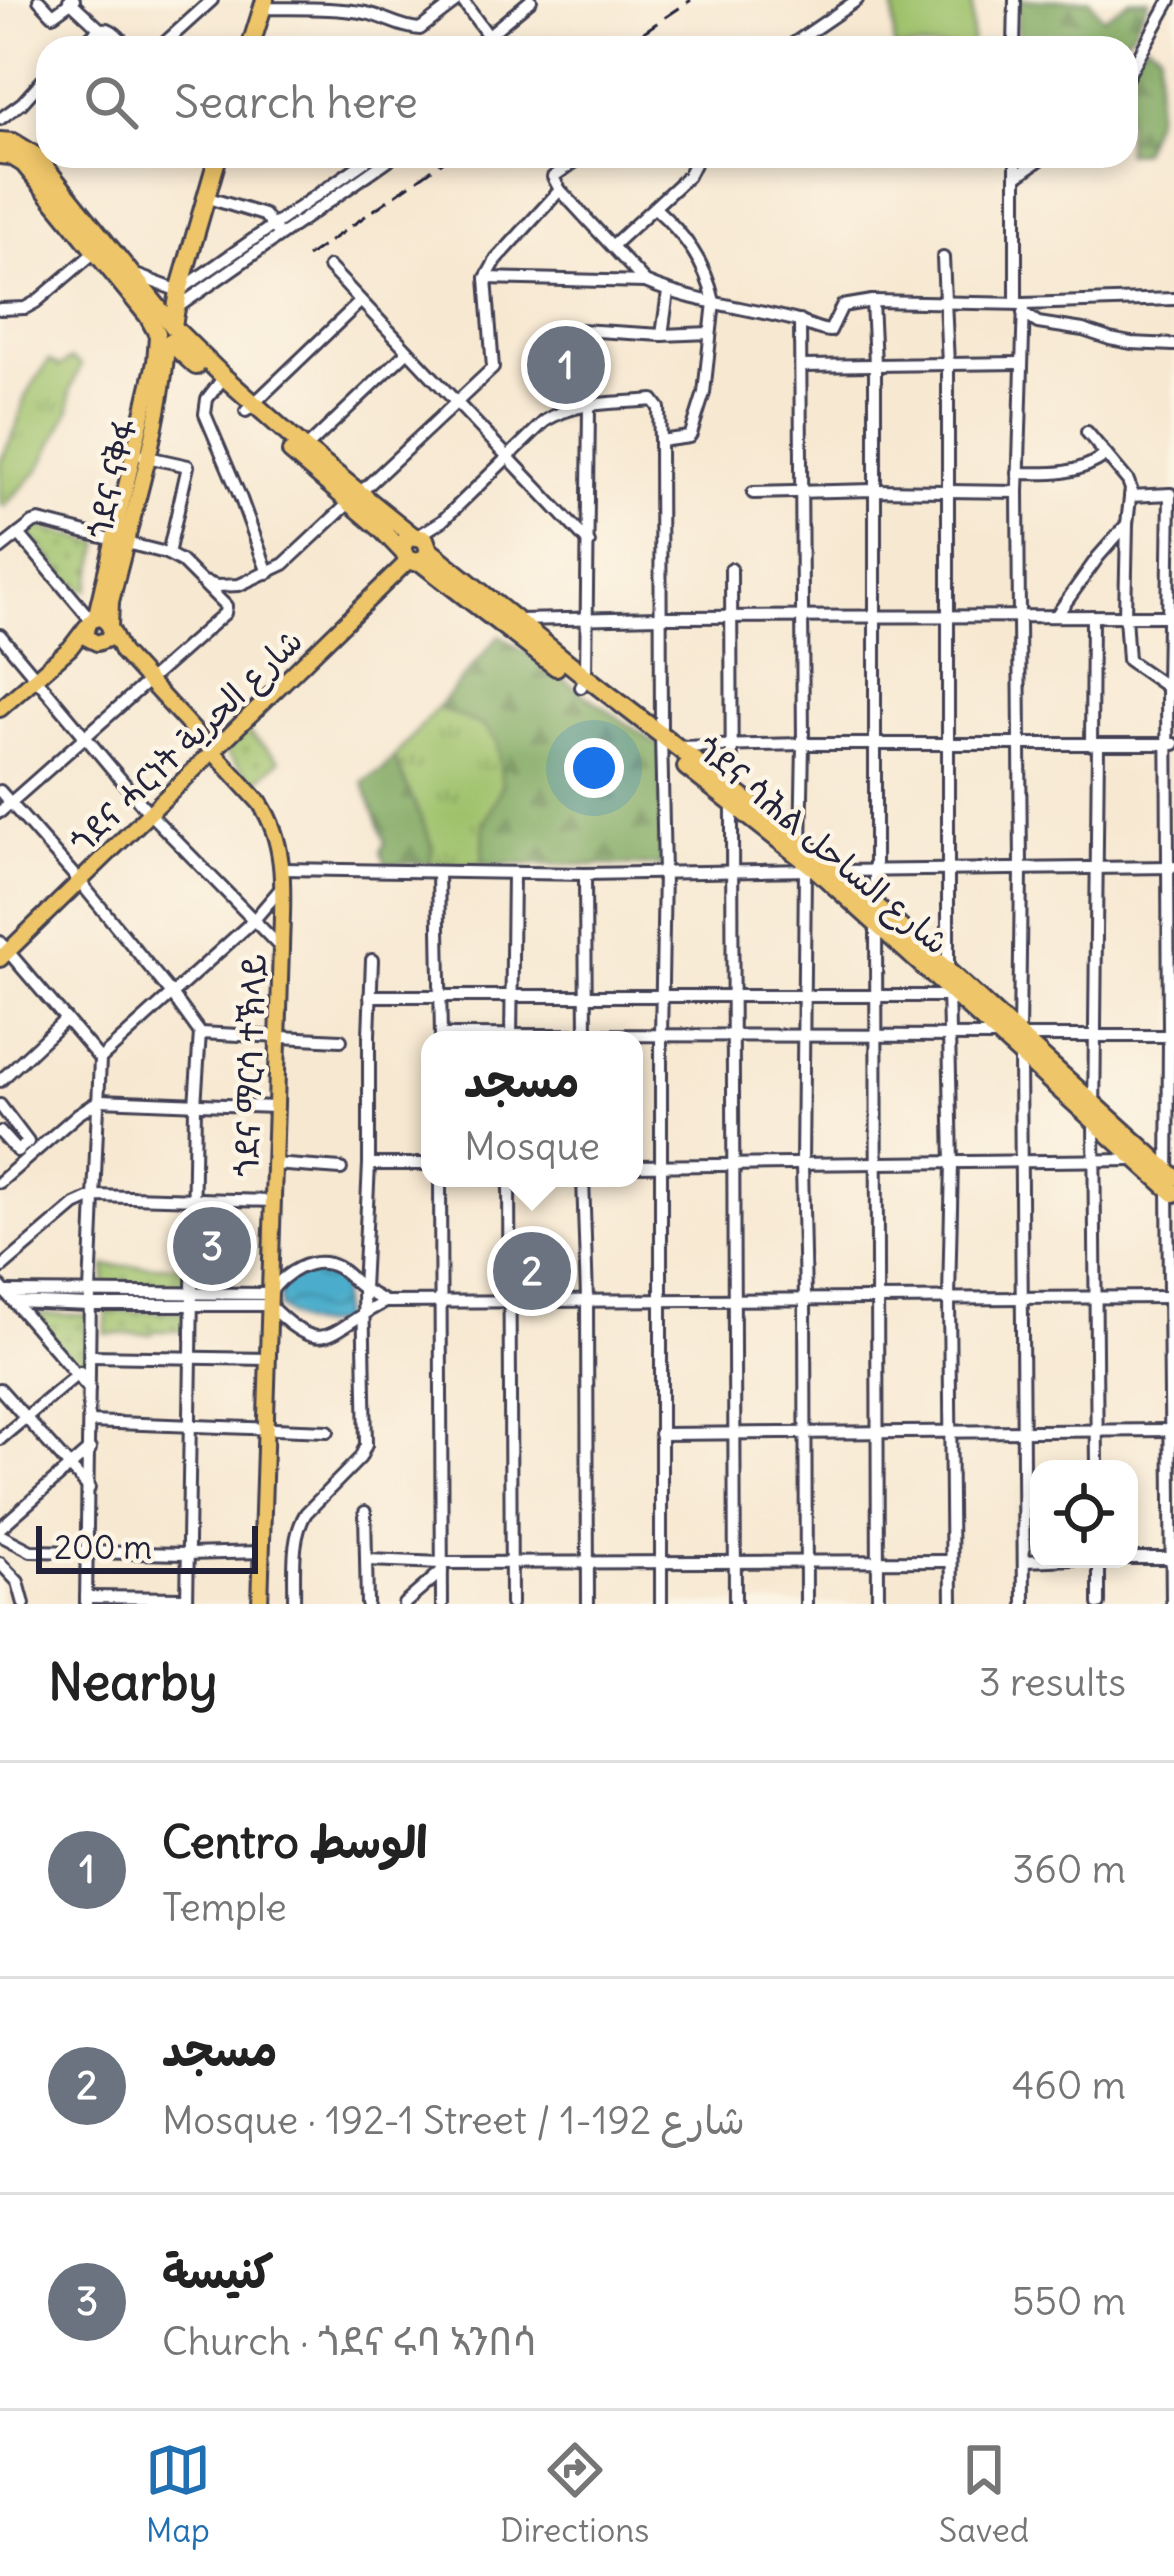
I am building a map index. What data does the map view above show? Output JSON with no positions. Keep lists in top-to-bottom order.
{
  "streets": {
    "highway": ["ጎደና ሳሕል شارع الساحل"],
    "main road": ["ጎደና ናቅፋ", "ጎደና ሓርነት شارع الحرية", "ጎደና ማርሳ ተኽላይ"]
  },
  "crossings": [
    ["ጎደና ሓርነት شارع الحرية", "ጎደና ሳሕል شارع الساحل"]
  ],
  "scale_bar": "200 m",
  "page": {
    "search": "Search here",
    "pins": ["1", "3", "2"],
    "popup": ["مسجد", "Mosque"],
    "scale": "200 m",
    "heading": ["Nearby", "3 results"],
    "list": [
      {
        "mark": "1",
        "name": "Centro الوسط",
        "note": "Temple",
        "value": "360 m"
      },
      {
        "mark": "2",
        "name": "مسجد",
        "note": "Mosque · 192-1 Street / شارع 192-1",
        "value": "460 m"
      },
      {
        "mark": "3",
        "name": "كنيسة",
        "note": "Church · ጎደና ሩባ ኣንበሳ",
        "value": "550 m"
      }
    ],
    "nav": ["Map", "Directions", "Saved"]
  }
}
